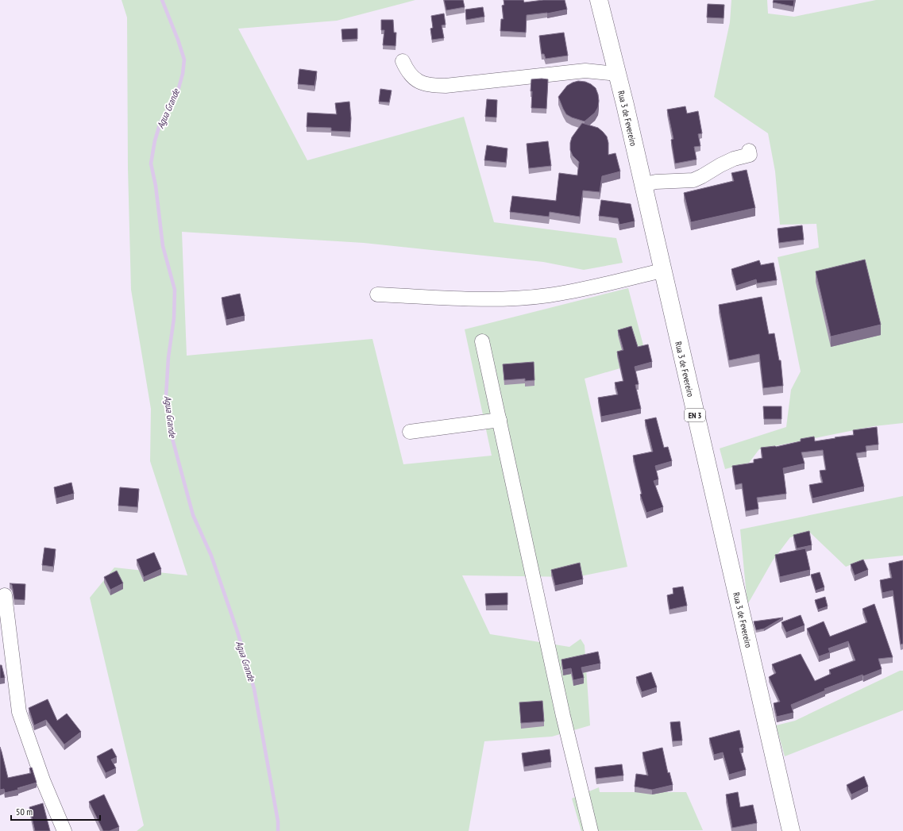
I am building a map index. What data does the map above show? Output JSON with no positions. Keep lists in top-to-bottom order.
{
  "streets": {
    "main road": ["Rua 3 de Fevereiro", "EN 3"]
  },
  "water": ["Agua Grande"],
  "scale_bar": "50 m"
}
